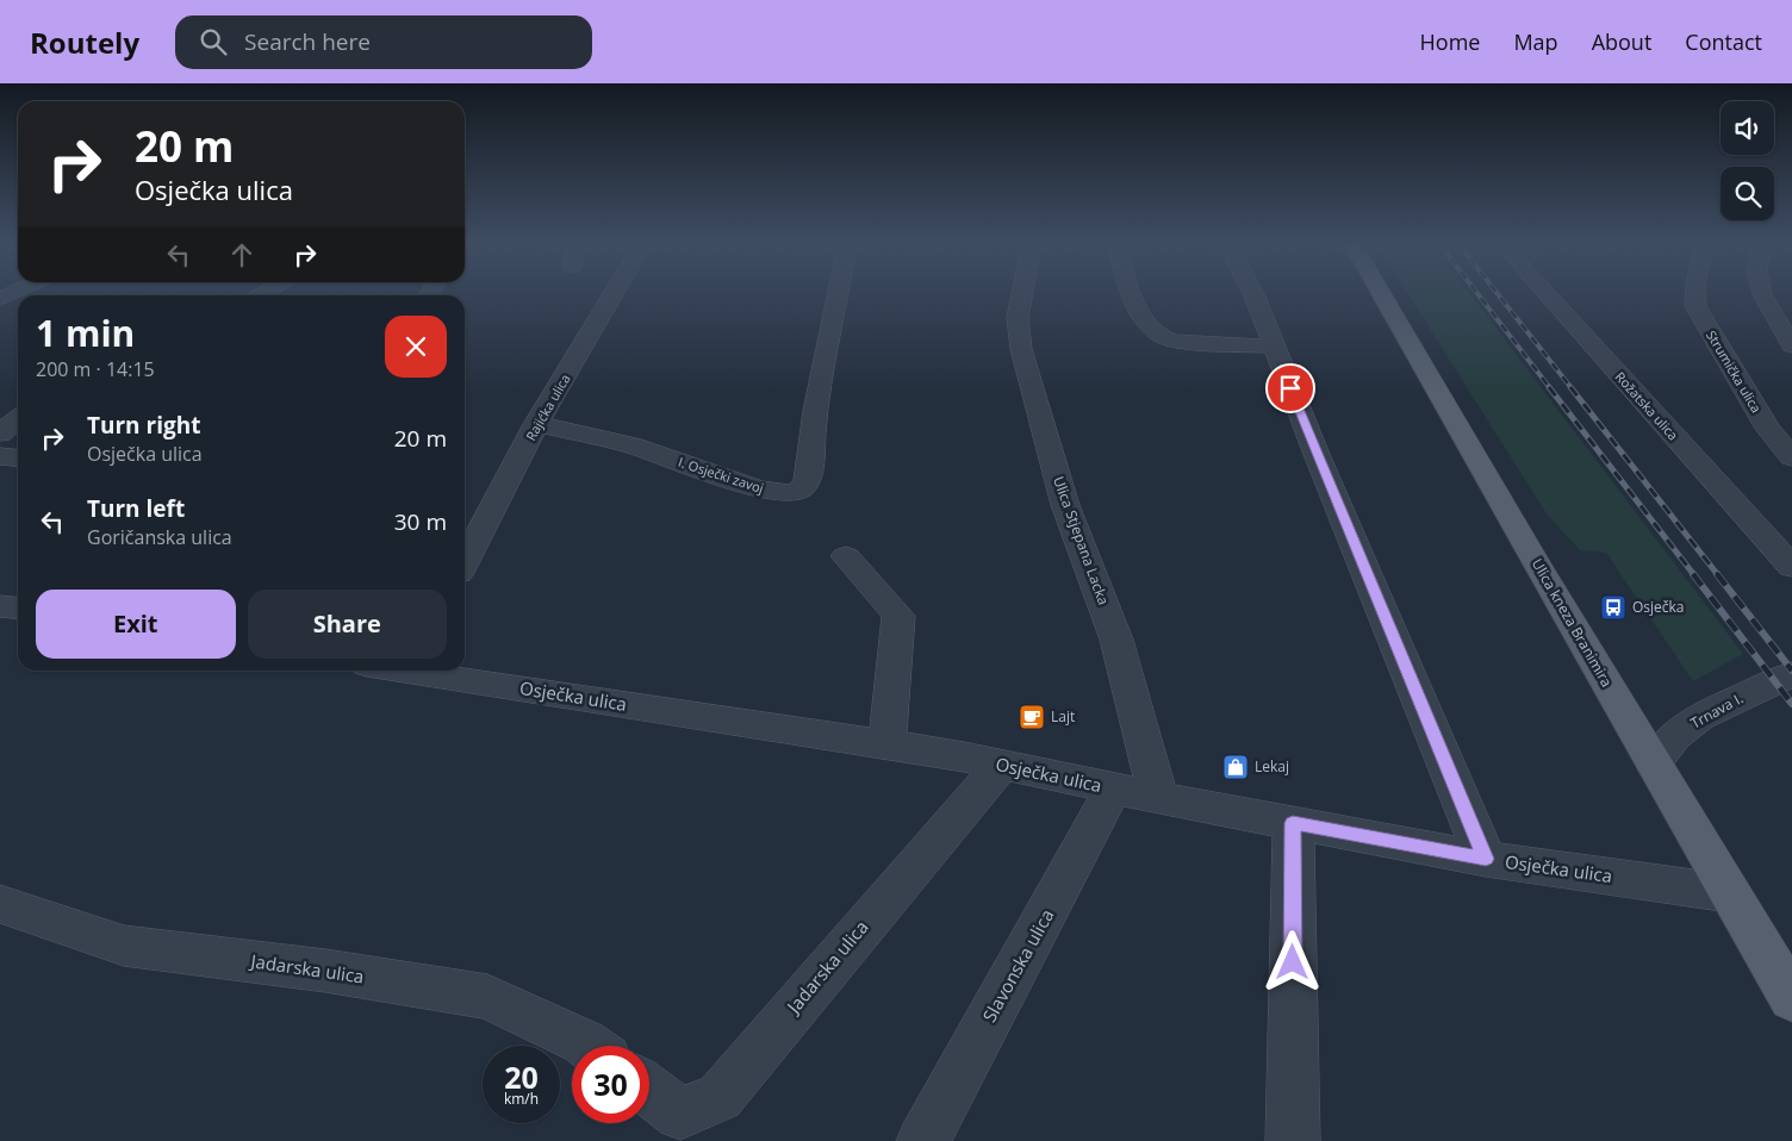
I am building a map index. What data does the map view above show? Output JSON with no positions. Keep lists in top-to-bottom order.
{
  "streets": {
    "main road": ["Ulica kneza Branimira"],
    "street": [
      "Strumička ulica",
      "Rožatska ulica",
      "Rajićka ulica",
      "I. Osječki zavoj",
      "Ulica Stjepana Lacka",
      "Osječka ulica",
      "Trnava I.",
      "Slavonska ulica",
      "Jadarska ulica"
    ]
  },
  "crossings": [
    ["Rajićka ulica", "I. Osječki zavoj"],
    ["Ulica Stjepana Lacka", "Osječka ulica"],
    ["Ulica kneza Branimira", "Osječka ulica"],
    ["Ulica kneza Branimira", "Trnava I."],
    ["Osječka ulica", "Slavonska ulica"],
    ["Osječka ulica", "Jadarska ulica"]
  ],
  "places": {
    "bus stop": ["Osječka"],
    "cafe": ["Lajt"],
    "shop": ["Lekaj"]
  },
  "page": {
    "header": "Routely",
    "search": "Search here",
    "nav": [
      "Home",
      "Map",
      "About",
      "Contact"
    ],
    "turn": ["20 m", "Osječka ulica"],
    "heading": ["1 min", "200 m · 14:15"],
    "list": [
      {
        "name": "Turn right",
        "note": "Osječka ulica",
        "value": "20 m"
      },
      {
        "name": "Turn left",
        "note": "Goričanska ulica",
        "value": "30 m"
      }
    ],
    "buttons": ["Exit", "Share"],
    "speed": "20 km/h",
    "limit": "30"
  }
}
